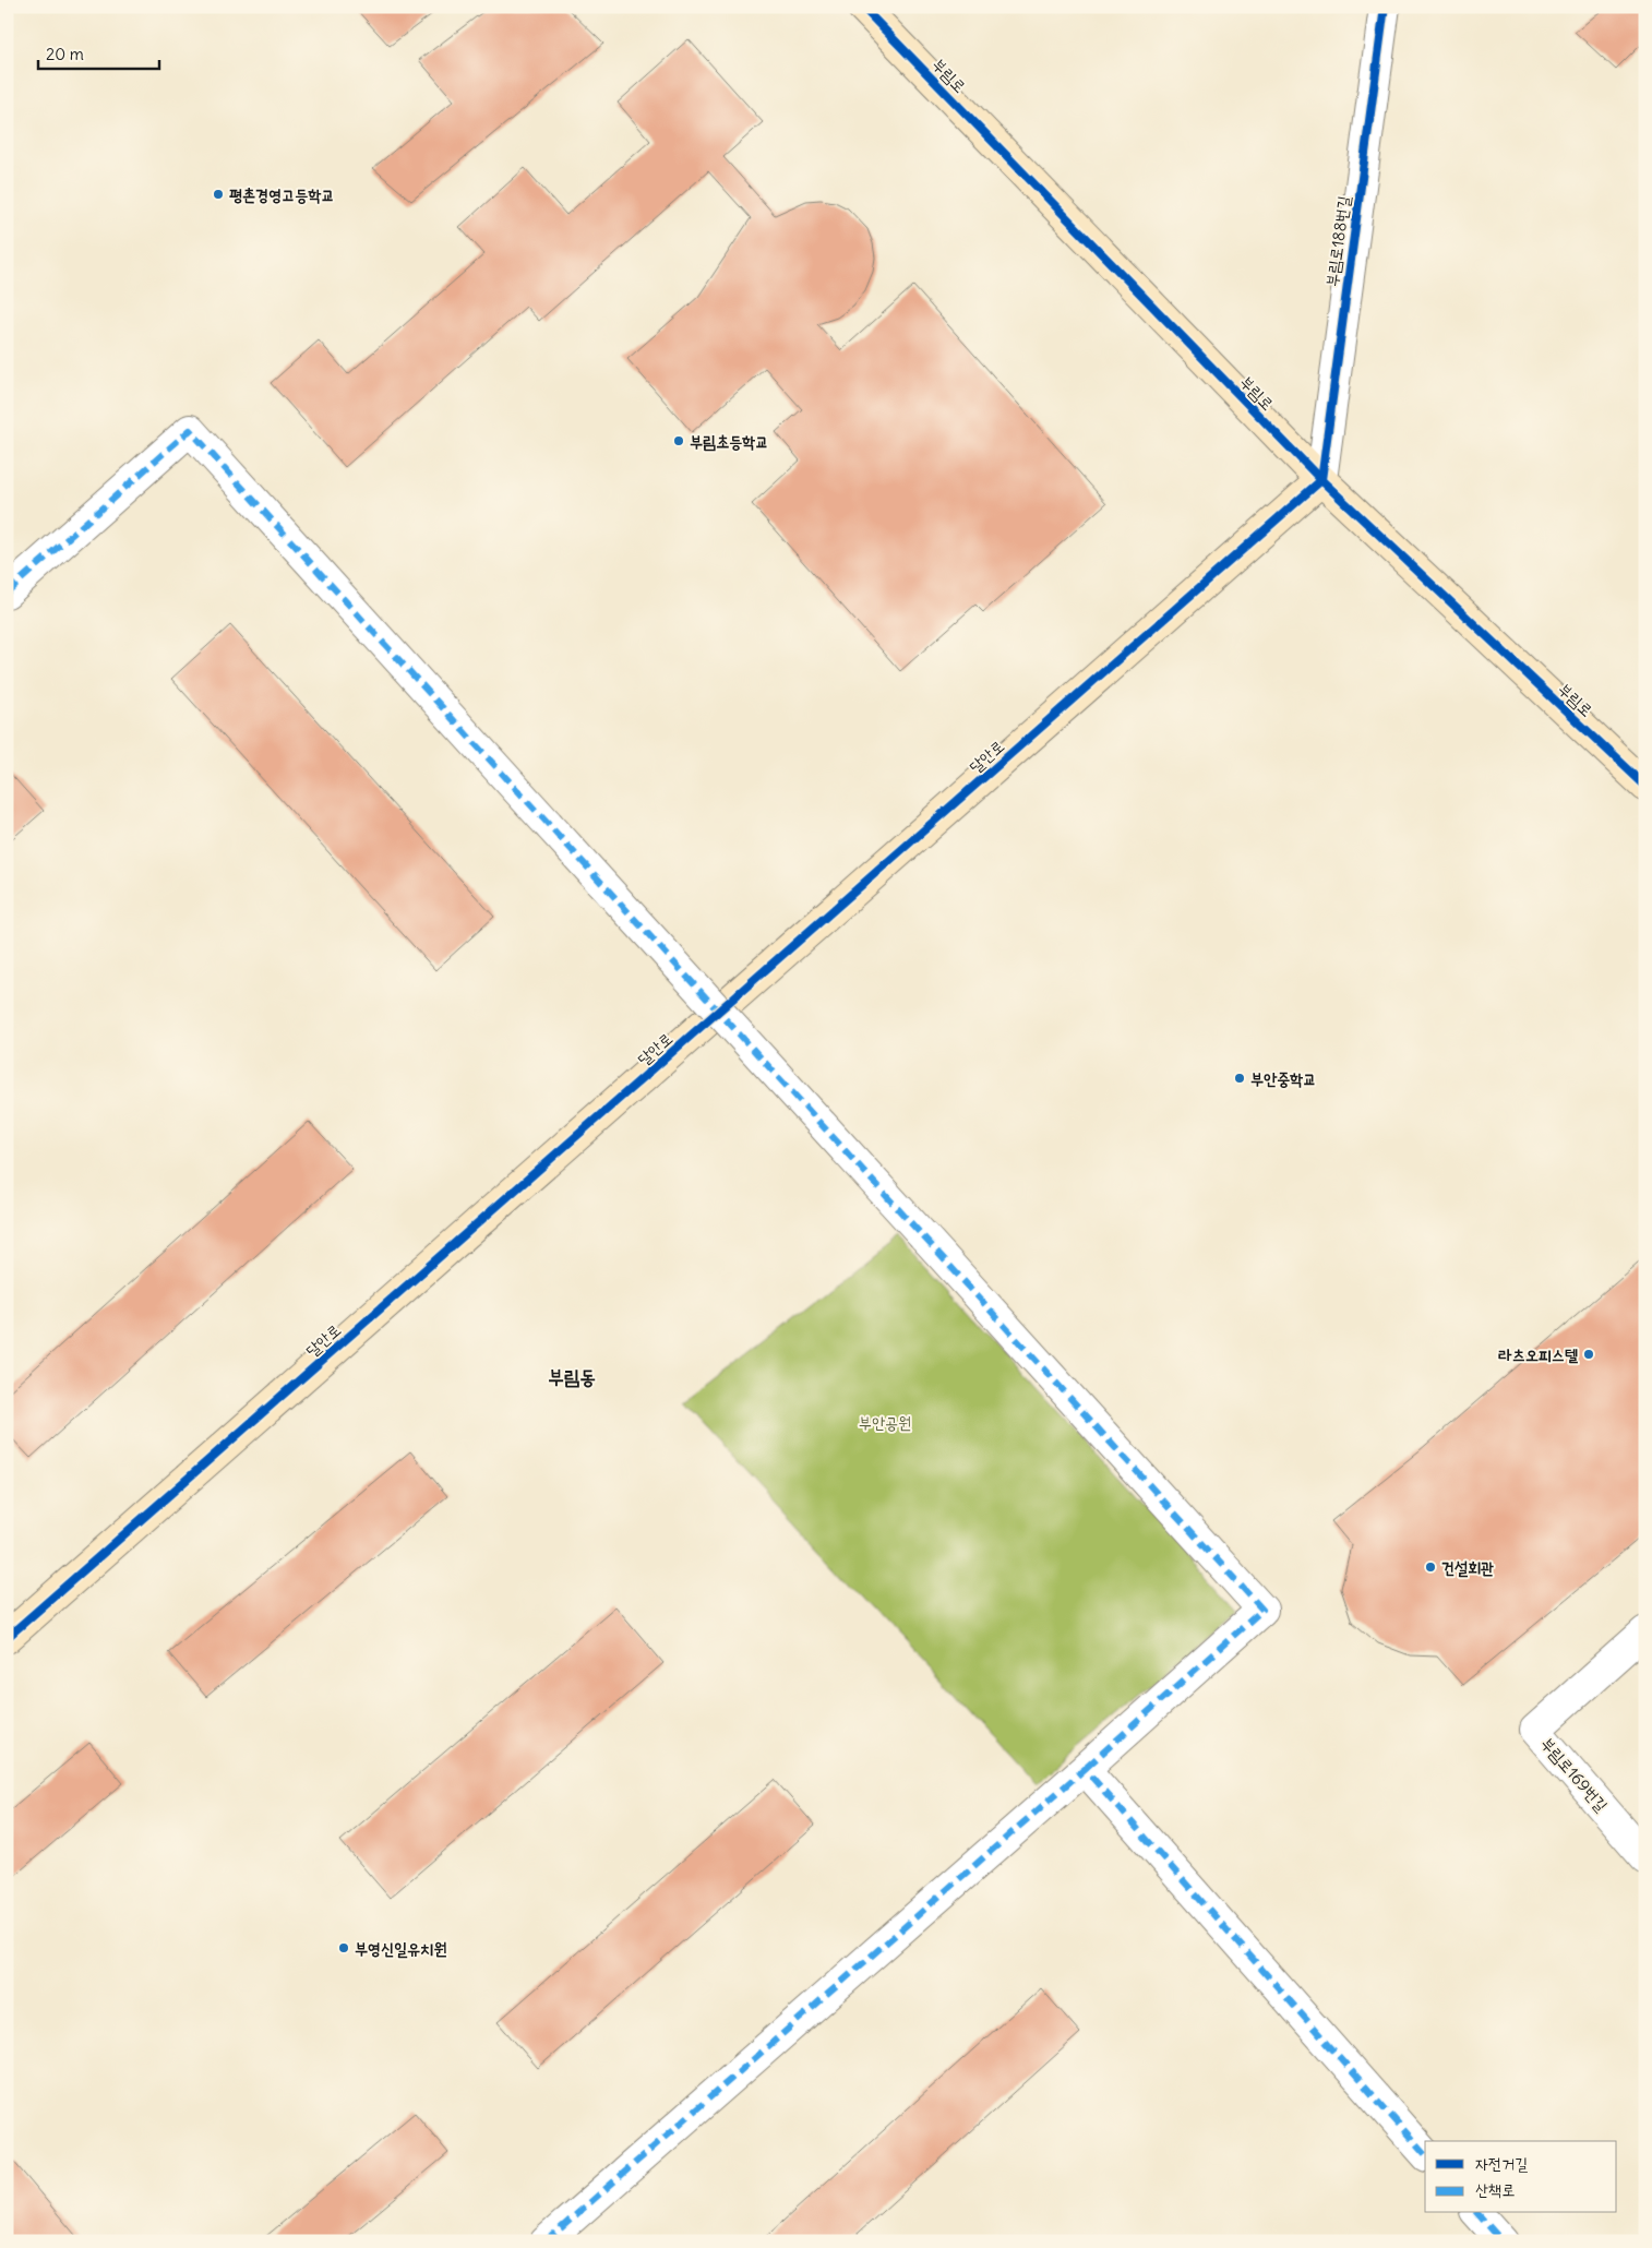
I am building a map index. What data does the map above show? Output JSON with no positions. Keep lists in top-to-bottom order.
{
  "streets": {
    "street": [
      "부림로",
      "부림로188번길",
      "달안로",
      "부림로169번길"
    ]
  },
  "crossings": [
    ["부림로", "부림로188번길"],
    ["부림로", "달안로"],
    ["부림로188번길", "달안로"]
  ],
  "districts": ["부림동"],
  "parks": ["부안공원"],
  "places": [
    "평촌경영고등학교",
    "부림초등학교",
    "부안중학교",
    "라츠오피스텔",
    "건설회관",
    "부영신일유치원"
  ],
  "legend": ["자전거길", "산책로"],
  "scale_bar": "20 m"
}
